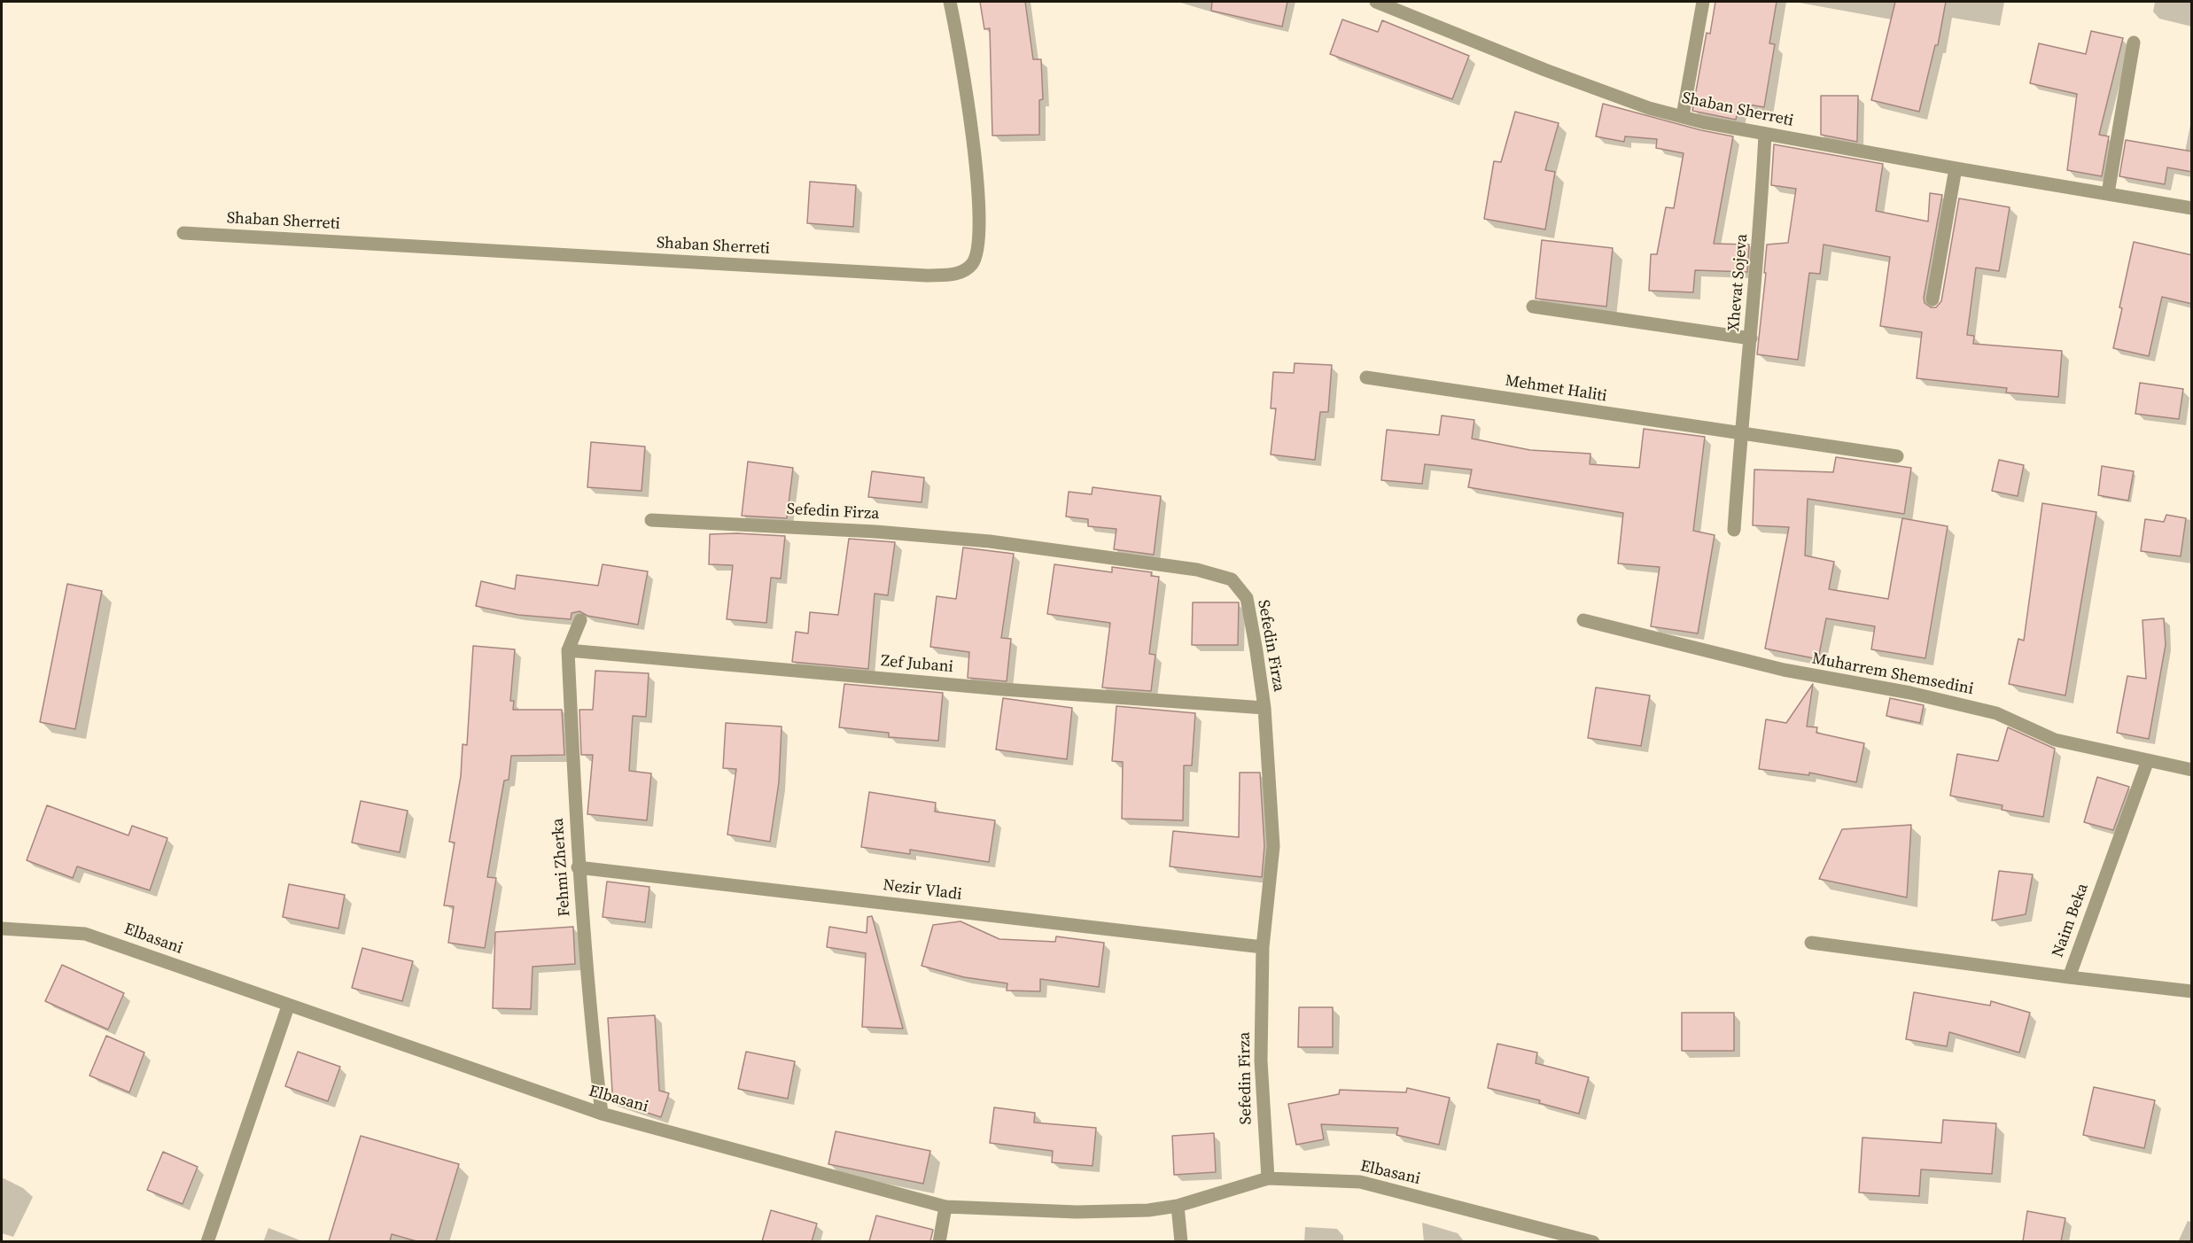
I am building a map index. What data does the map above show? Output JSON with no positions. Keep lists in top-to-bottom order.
{
  "streets": {
    "street": [
      "Shaban Sherreti",
      "Xhevat Sojeva",
      "Mehmet Haliti",
      "Sefedin Firza",
      "Zef Jubani",
      "Muharrem Shemsedini",
      "Fehmi Zherka",
      "Nezir Vladi",
      "Naim Beka",
      "Elbasani"
    ]
  },
  "crossings": [
    ["Shaban Sherreti", "Xhevat Sojeva"],
    ["Xhevat Sojeva", "Mehmet Haliti"],
    ["Sefedin Firza", "Zef Jubani"],
    ["Sefedin Firza", "Nezir Vladi"],
    ["Sefedin Firza", "Elbasani"],
    ["Zef Jubani", "Fehmi Zherka"],
    ["Muharrem Shemsedini", "Naim Beka"],
    ["Fehmi Zherka", "Nezir Vladi"],
    ["Fehmi Zherka", "Elbasani"]
  ]
}
